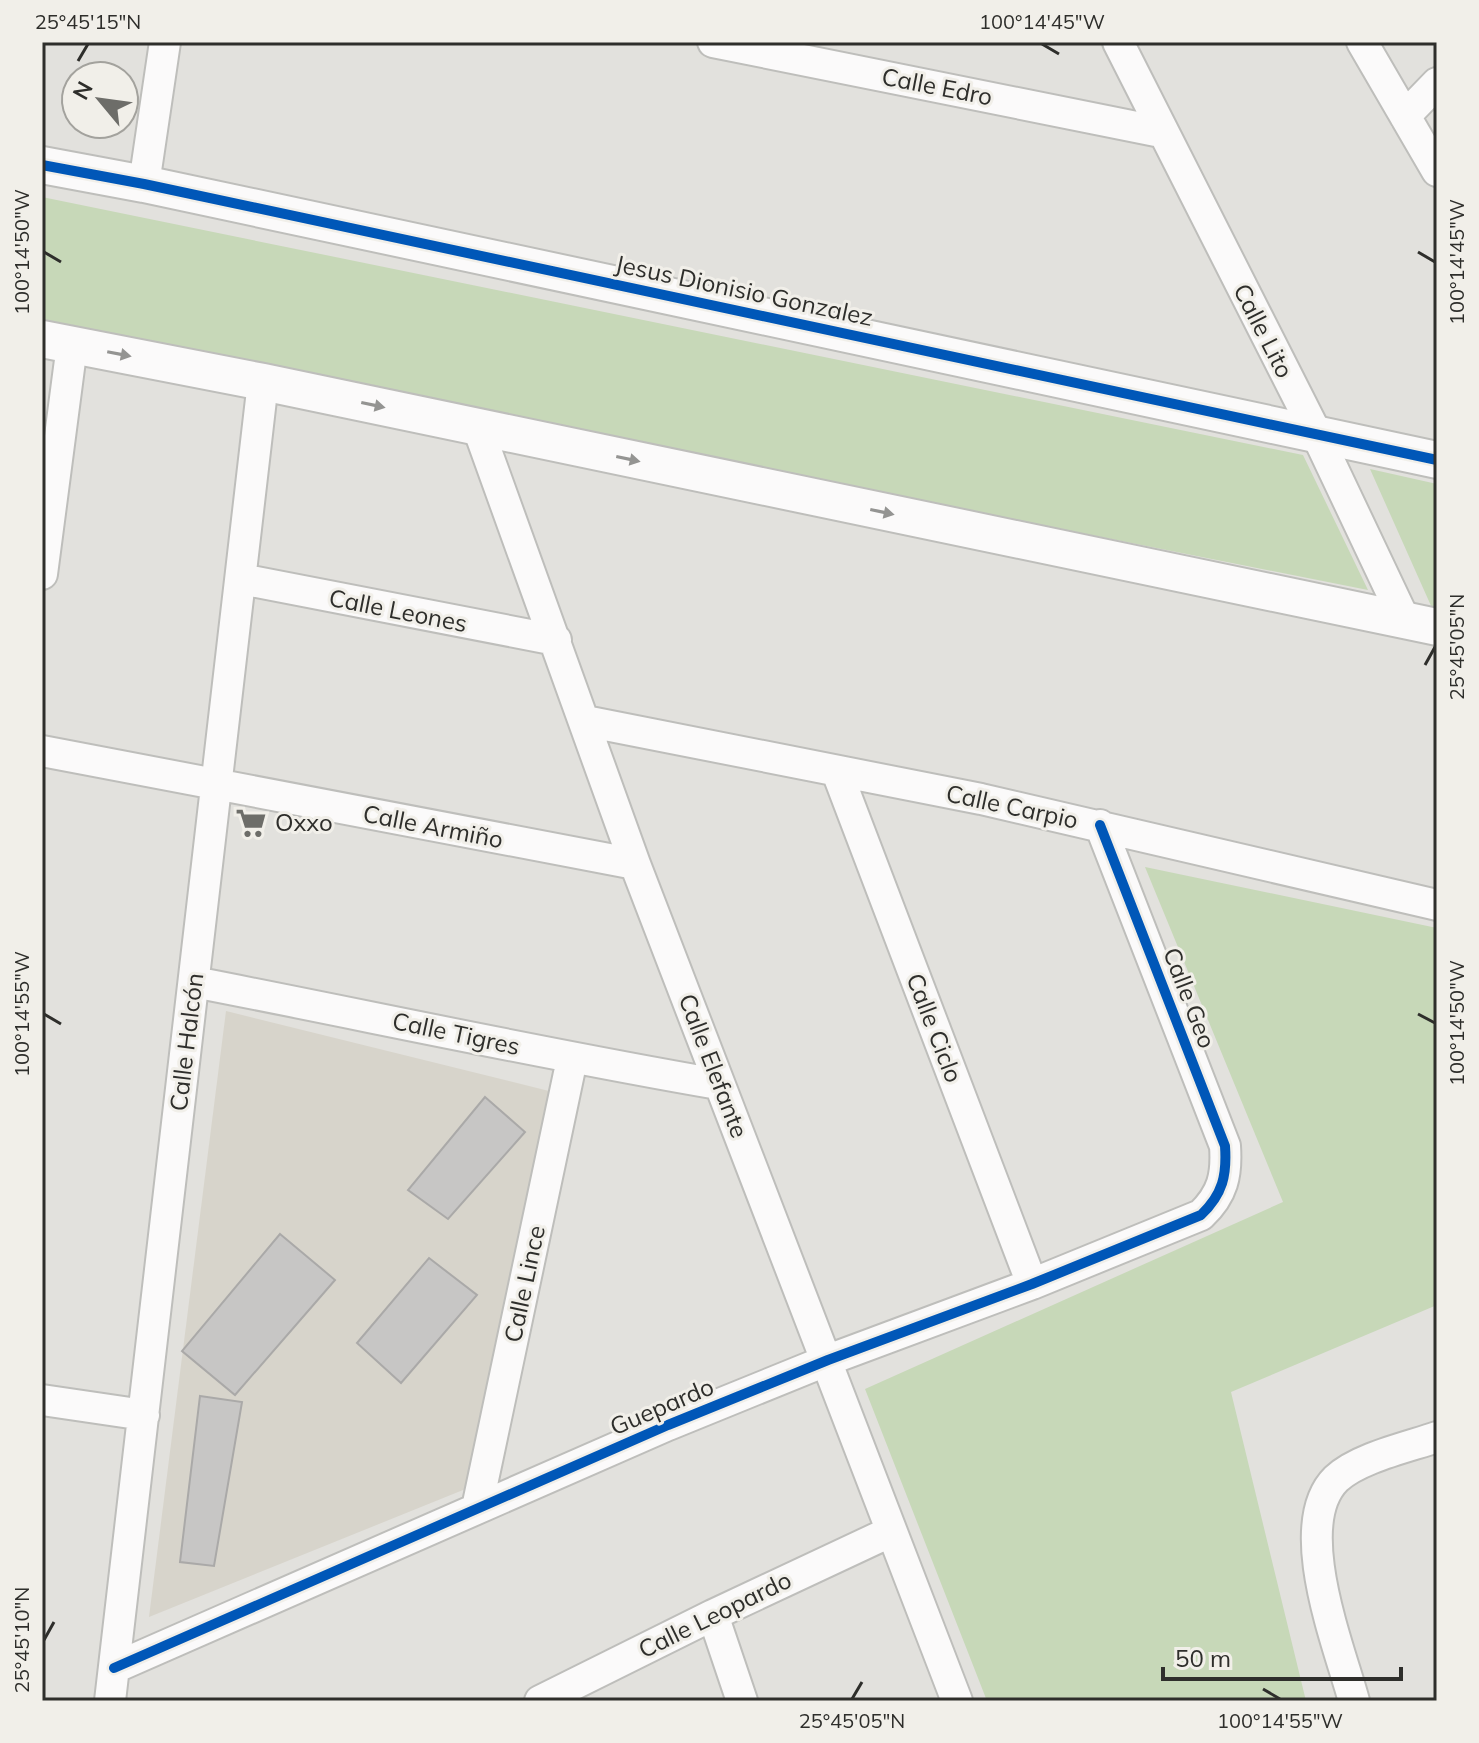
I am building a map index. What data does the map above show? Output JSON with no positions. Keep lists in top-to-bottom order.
{
  "streets": {
    "street": [
      "Calle Edro",
      "Jesus Dionisio Gonzalez",
      "Calle Lito",
      "Calle Leones",
      "Calle Carpio",
      "Calle Armiño",
      "Calle Geo",
      "Calle Ciclo",
      "Calle Tigres",
      "Calle Halcón",
      "Calle Elefante",
      "Calle Lince",
      "Guepardo",
      "Calle Leopardo"
    ]
  },
  "crossings": [
    ["Calle Edro", "Calle Lito"],
    ["Jesus Dionisio Gonzalez", "Calle Lito"],
    ["Calle Leones", "Calle Halcón"],
    ["Calle Leones", "Calle Elefante"],
    ["Calle Carpio", "Calle Geo"],
    ["Calle Carpio", "Calle Ciclo"],
    ["Calle Carpio", "Calle Elefante"],
    ["Calle Armiño", "Calle Halcón"],
    ["Calle Armiño", "Calle Elefante"],
    ["Calle Geo", "Guepardo"],
    ["Calle Ciclo", "Guepardo"],
    ["Calle Tigres", "Calle Halcón"],
    ["Calle Tigres", "Calle Elefante"],
    ["Calle Tigres", "Calle Lince"],
    ["Calle Halcón", "Guepardo"],
    ["Calle Elefante", "Guepardo"],
    ["Calle Elefante", "Calle Leopardo"],
    ["Calle Lince", "Guepardo"]
  ],
  "places": {
    "supermarket": ["Oxxo"]
  },
  "scale_bar": "50 m",
  "north": "top left",
  "coordinates": [
    "25°45'15\"N",
    "100°14'45\"W",
    "100°14'50\"W",
    "25°45'05\"N",
    "100°14'55\"W",
    "25°45'10\"N"
  ]
}
